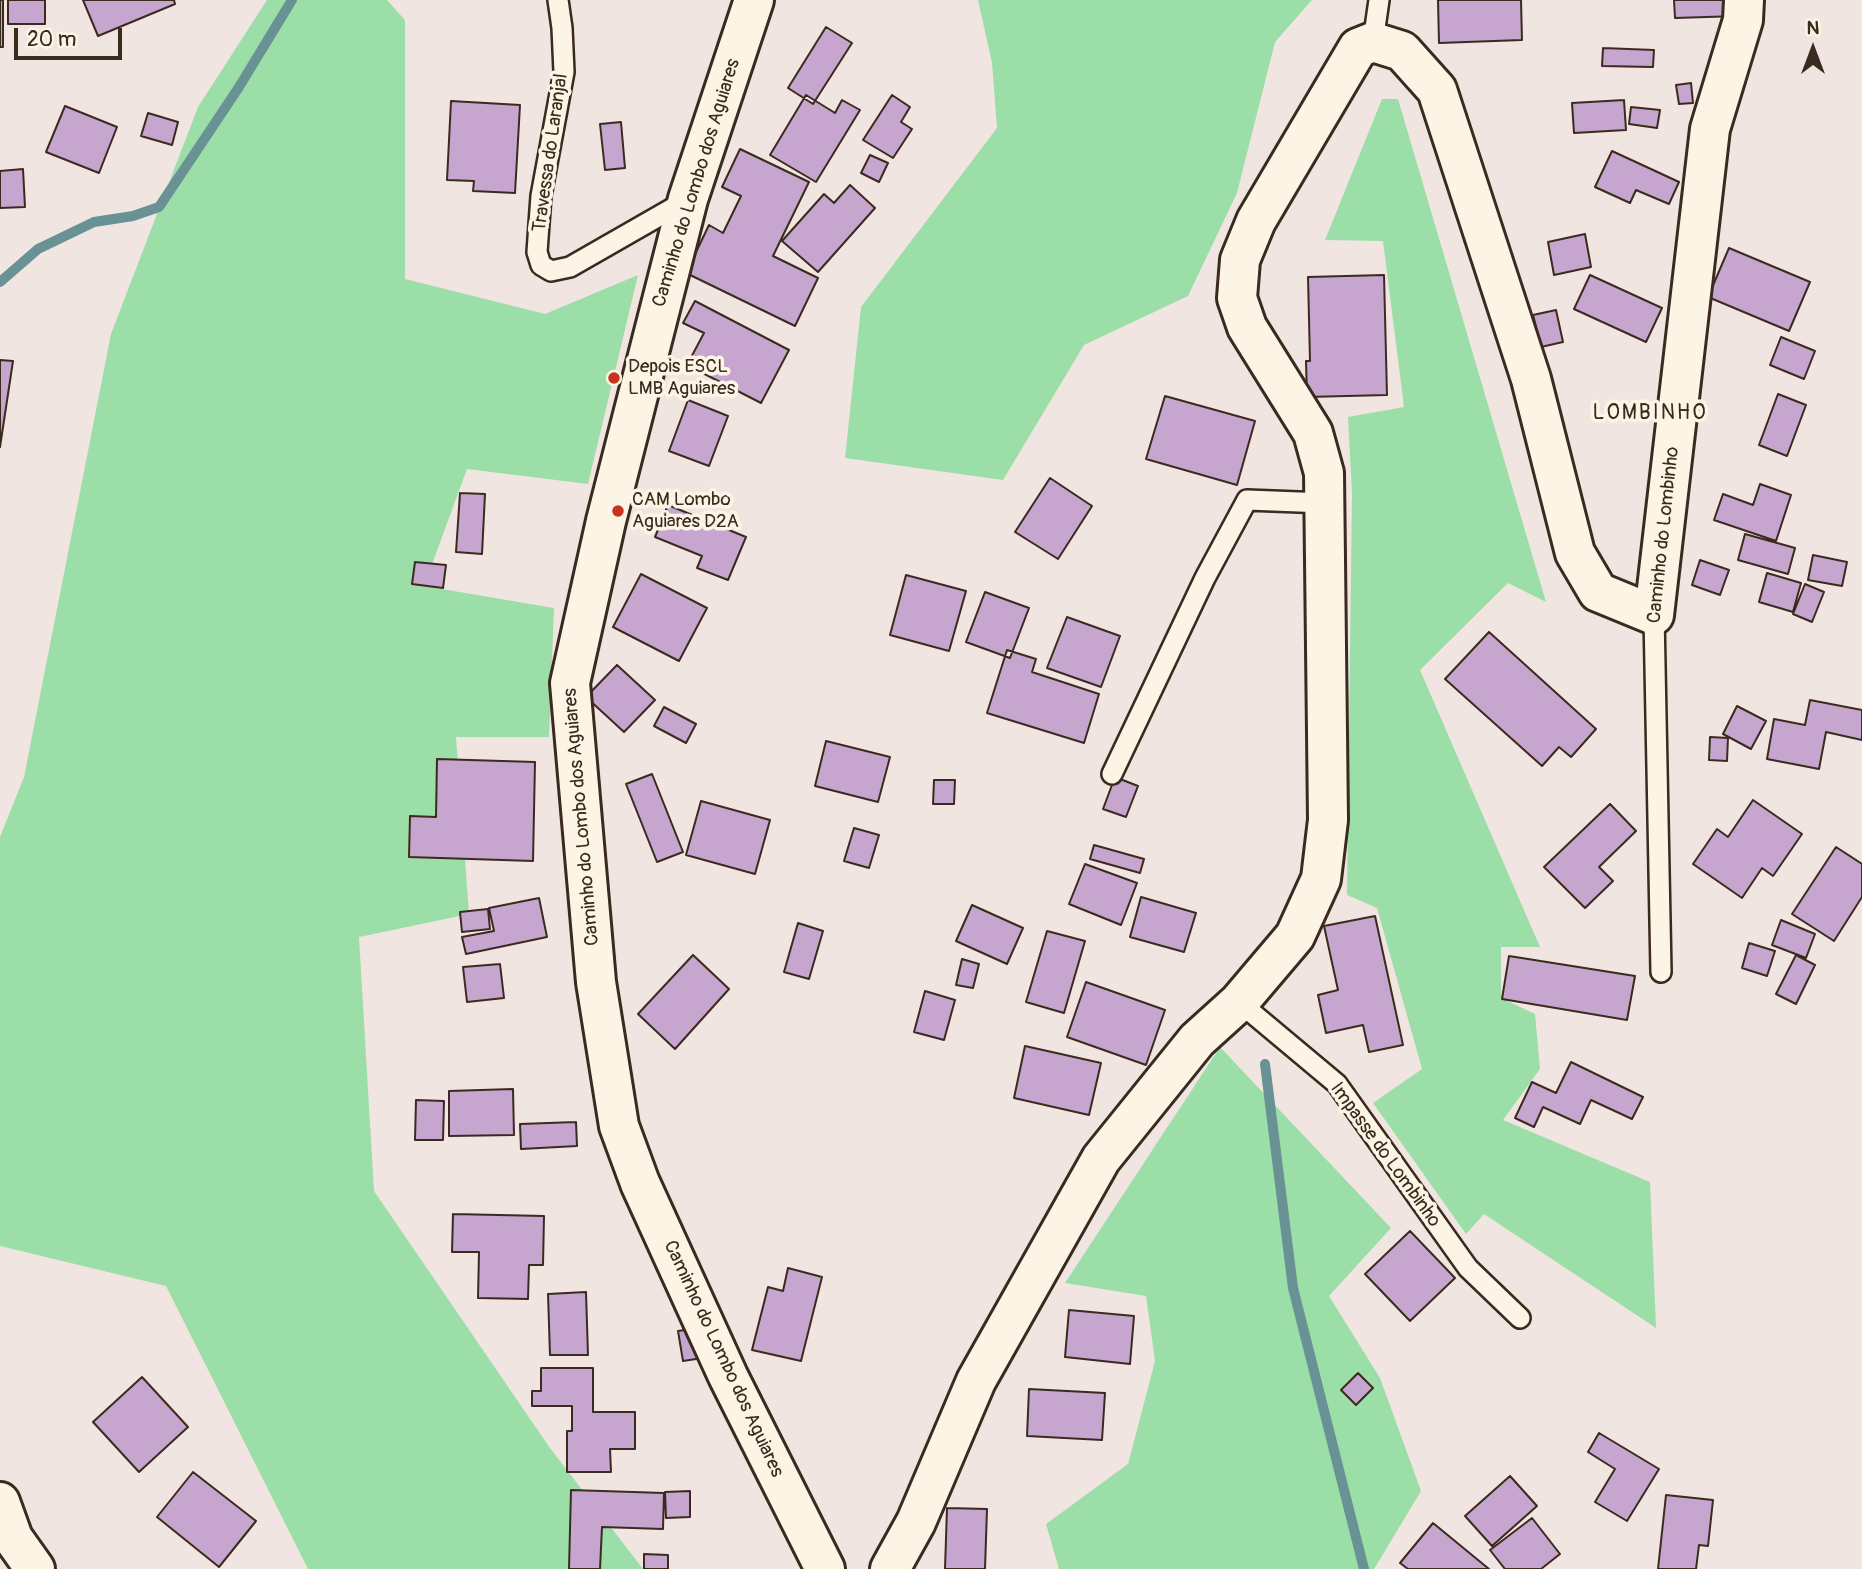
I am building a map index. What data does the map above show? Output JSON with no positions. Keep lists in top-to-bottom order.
{
  "streets": {
    "street": ["Caminho do Lombo dos Aguiares", "Caminho do Lombinho"],
    "lane": ["Travessa do Laranjal", "Impasse do Lombinho"]
  },
  "crossings": [
    ["Travessa do Laranjal", "Caminho do Lombo dos Aguiares"]
  ],
  "districts": ["LOMBINHO"],
  "places": ["Depois ESCL LMB Aguiares", "CAM Lombo Aguiares D2A"],
  "scale_bar": "20 m",
  "north": "top"
}
